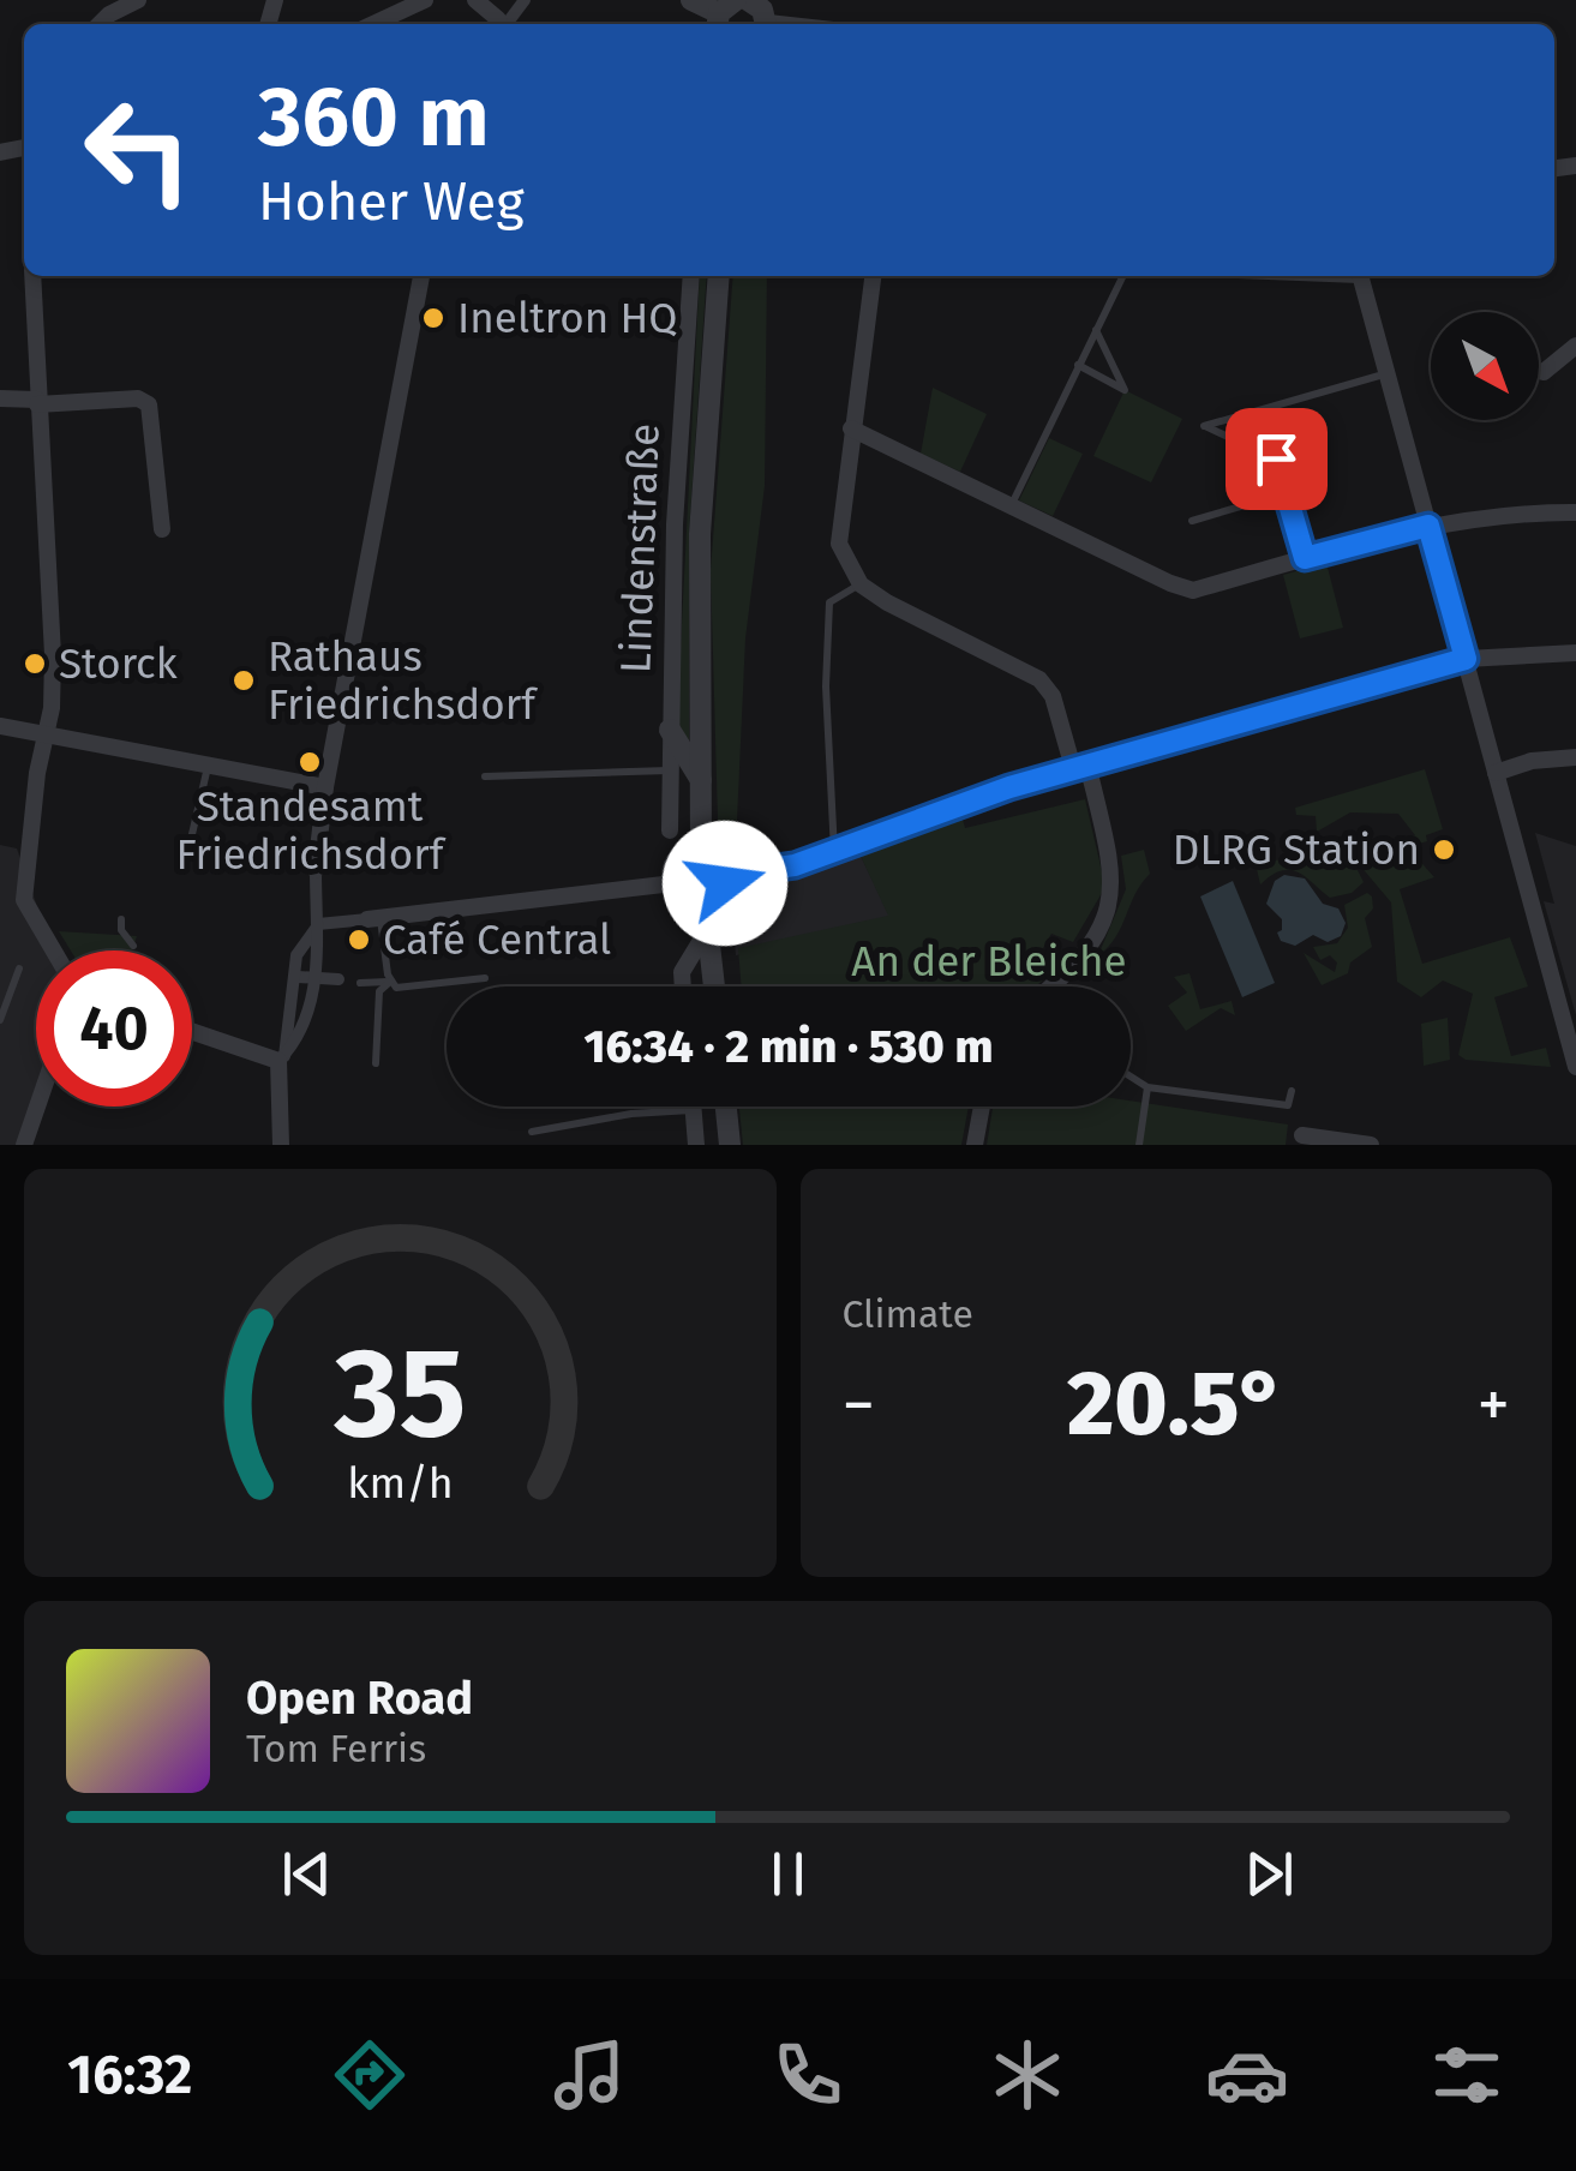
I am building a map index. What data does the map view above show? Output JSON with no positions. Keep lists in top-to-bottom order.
{
  "streets": {
    "street": ["Lindenstraße"]
  },
  "parks": ["An der Bleiche"],
  "places": [
    "Ineltron HQ",
    "Storck",
    "Rathaus Friedrichsdorf",
    "Standesamt Friedrichsdorf",
    "DLRG Station",
    "Café Central"
  ],
  "north": "bottom right",
  "page": {
    "turn": ["360 m", "Hoher Weg"],
    "limit": "40",
    "trip": "16:34 · 2 min · 530 m",
    "tile": "Climate",
    "heat": ["−", "20.5°", "+"],
    "song": ["Open Road", "Tom Ferris"],
    "tabs": "16:32",
    "gauge": ["35", "km/h"]
  }
}
